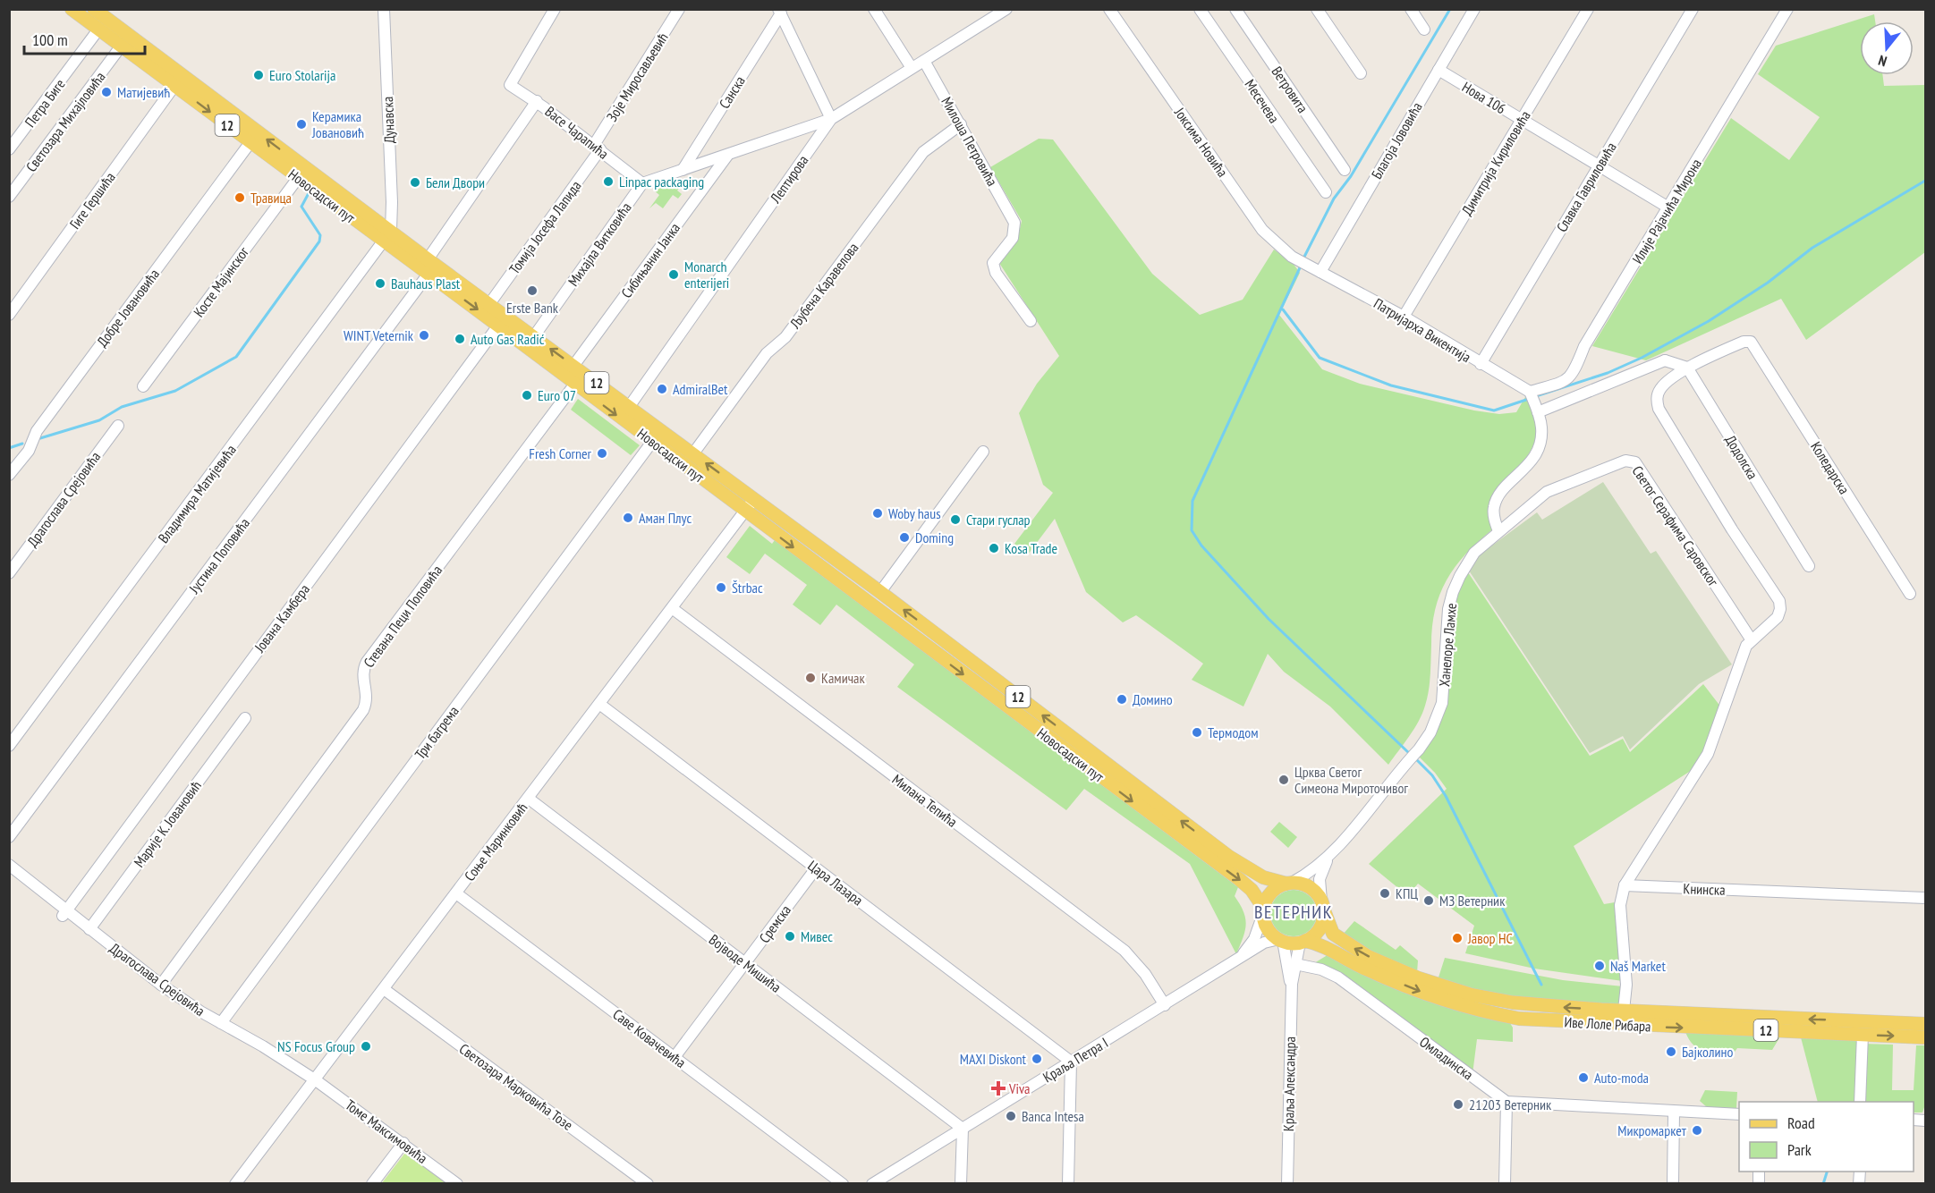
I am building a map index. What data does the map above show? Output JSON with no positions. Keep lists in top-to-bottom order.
{
  "streets": {
    "main road": ["12", "Новосадски пут", "Иве Лоле Рибара"],
    "street": [
      "Зоје Миросављевић",
      "Ветровита",
      "Санска",
      "Нова 106",
      "Месечева",
      "Петра Биге",
      "Дунавска",
      "Светозара Михајловића",
      "Васе Чарапића",
      "Благоја Јововића",
      "Милоша Петровића",
      "Јоксима Новића",
      "Димитрија Кириловића",
      "Лептирова",
      "Славка Гавриловића",
      "Гиге Гершића",
      "Илије Рајачића Мирона",
      "Томија Јосефа Лапида",
      "Михајла Витковића",
      "Сибињанин Јанка",
      "Косте Мајинског",
      "Љубена Каравелова",
      "Добре Јовановића",
      "Патријарха Викентија",
      "Додолска",
      "Коледарска",
      "Владимира Матијевића",
      "Драгослава Срејовића",
      "Светог Серафима Саровског",
      "Јустина Поповића",
      "Стевана Пеци Поповића",
      "Јована Камбера",
      "Ханелоре Ламхе",
      "Три багрема",
      "Милана Тепића",
      "Марије К. Јовановић",
      "Соње Маринковић",
      "Цара Лазара",
      "Книнска",
      "Сремска",
      "Војводе Мишића",
      "Саве Ковачевића",
      "Омладинска",
      "Краља Петра I",
      "Краља Александра",
      "Светозара Марковића Тозе",
      "Томе Максимовића"
    ]
  },
  "crossings": [
    ["Зоје Миросављевић", "Васе Чарапића"],
    ["Зоје Миросављевић", "Томија Јосефа Лапида"],
    ["Нова 106", "Благоја Јововића"],
    ["Нова 106", "Димитрија Кириловића"],
    ["Нова 106", "Славка Гавриловића"],
    ["Нова 106", "Илије Рајачића Мирона"],
    ["Петра Биге", "Новосадски пут"],
    ["Дунавска", "Новосадски пут"],
    ["Дунавска", "Владимира Матијевића"],
    ["Светозара Михајловића", "Новосадски пут"],
    ["12", "Новосадски пут"],
    ["12", "Ханелоре Ламхе"],
    ["12", "Иве Лоле Рибара"],
    ["12", "Краља Петра I"],
    ["Васе Чарапића", "Томија Јосефа Лапида"],
    ["Васе Чарапића", "Михајла Витковића"],
    ["Васе Чарапића", "Јустина Поповића"],
    ["Благоја Јововића", "Патријарха Викентија"],
    ["Милоша Петровића", "Лептирова"],
    ["Милоша Петровића", "Љубена Каравелова"],
    ["Јоксима Новића", "Патријарха Викентија"],
    ["Димитрија Кириловића", "Патријарха Викентија"],
    ["Лептирова", "Новосадски пут"],
    ["Славка Гавриловића", "Патријарха Викентија"],
    ["Новосадски пут", "Гиге Гершића"],
    ["Новосадски пут", "Томија Јосефа Лапида"],
    ["Новосадски пут", "Михајла Витковића"],
    ["Новосадски пут", "Сибињанин Јанка"],
    ["Новосадски пут", "Косте Мајинског"],
    ["Новосадски пут", "Љубена Каравелова"],
    ["Новосадски пут", "Добре Јовановића"],
    ["Новосадски пут", "Владимира Матијевића"],
    ["Новосадски пут", "Јустина Поповића"],
    ["Новосадски пут", "Стевана Пеци Поповића"],
    ["Новосадски пут", "Јована Камбера"],
    ["Новосадски пут", "Ханелоре Ламхе"],
    ["Новосадски пут", "Три багрема"],
    ["Новосадски пут", "Соње Маринковић"],
    ["Новосадски пут", "Иве Лоле Рибара"],
    ["Новосадски пут", "Краља Петра I"],
    ["Илије Рајачића Мирона", "Патријарха Викентија"],
    ["Додолска", "Коледарска"],
    ["Драгослава Срејовића", "Стевана Пеци Поповића"],
    ["Драгослава Срејовића", "Јована Камбера"],
    ["Драгослава Срејовића", "Три багрема"],
    ["Драгослава Срејовића", "Марије К. Јовановић"],
    ["Драгослава Срејовића", "Соње Маринковић"],
    ["Драгослава Срејовића", "Томе Максимовића"],
    ["Светог Серафима Саровског", "Ханелоре Ламхе"],
    ["Ханелоре Ламхе", "Иве Лоле Рибара"],
    ["Ханелоре Ламхе", "Краља Петра I"],
    ["Милана Тепића", "Соње Маринковић"],
    ["Милана Тепића", "Краља Петра I"],
    ["Соње Маринковић", "Цара Лазара"],
    ["Соње Маринковић", "Војводе Мишића"],
    ["Соње Маринковић", "Саве Ковачевића"],
    ["Соње Маринковић", "Светозара Марковића Тозе"],
    ["Соње Маринковић", "Томе Максимовића"],
    ["Цара Лазара", "Сремска"],
    ["Цара Лазара", "Краља Петра I"],
    ["Сремска", "Војводе Мишића"],
    ["Сремска", "Саве Ковачевића"],
    ["Војводе Мишића", "Краља Петра I"],
    ["Иве Лоле Рибара", "Краља Петра I"]
  ],
  "districts": ["ВЕТЕРНИК"],
  "places": {
    "other": [
      "Euro Stolarija",
      "Матијевић",
      "Керамика Јовановић",
      "Linpac packaging",
      "Бели Двори",
      "Травица",
      "Monarch enterijeri",
      "Bauhaus Plast",
      "Erste Bank",
      "WINT Veternik",
      "Auto Gas Radić",
      "AdmiralBet",
      "Euro 07",
      "Fresh Corner",
      "Woby haus",
      "Аман Плус",
      "Стари гуслар",
      "Doming",
      "Kosa Trade",
      "Štrbac",
      "Камичак",
      "Домино",
      "Термодом",
      "Црква Светог Симеона Мироточивог",
      "КПЦ",
      "МЗ Ветерник",
      "Мивес",
      "Јавор НС",
      "Naš Market",
      "NS Focus Group",
      "Бајколино",
      "MAXI Diskont",
      "Auto-moda",
      "21203 Ветерник",
      "Banca Intesa",
      "Микромаркет"
    ],
    "health": ["Viva"]
  },
  "legend": ["Road", "Park"],
  "scale_bar": "100 m",
  "north": "bottom"
}
